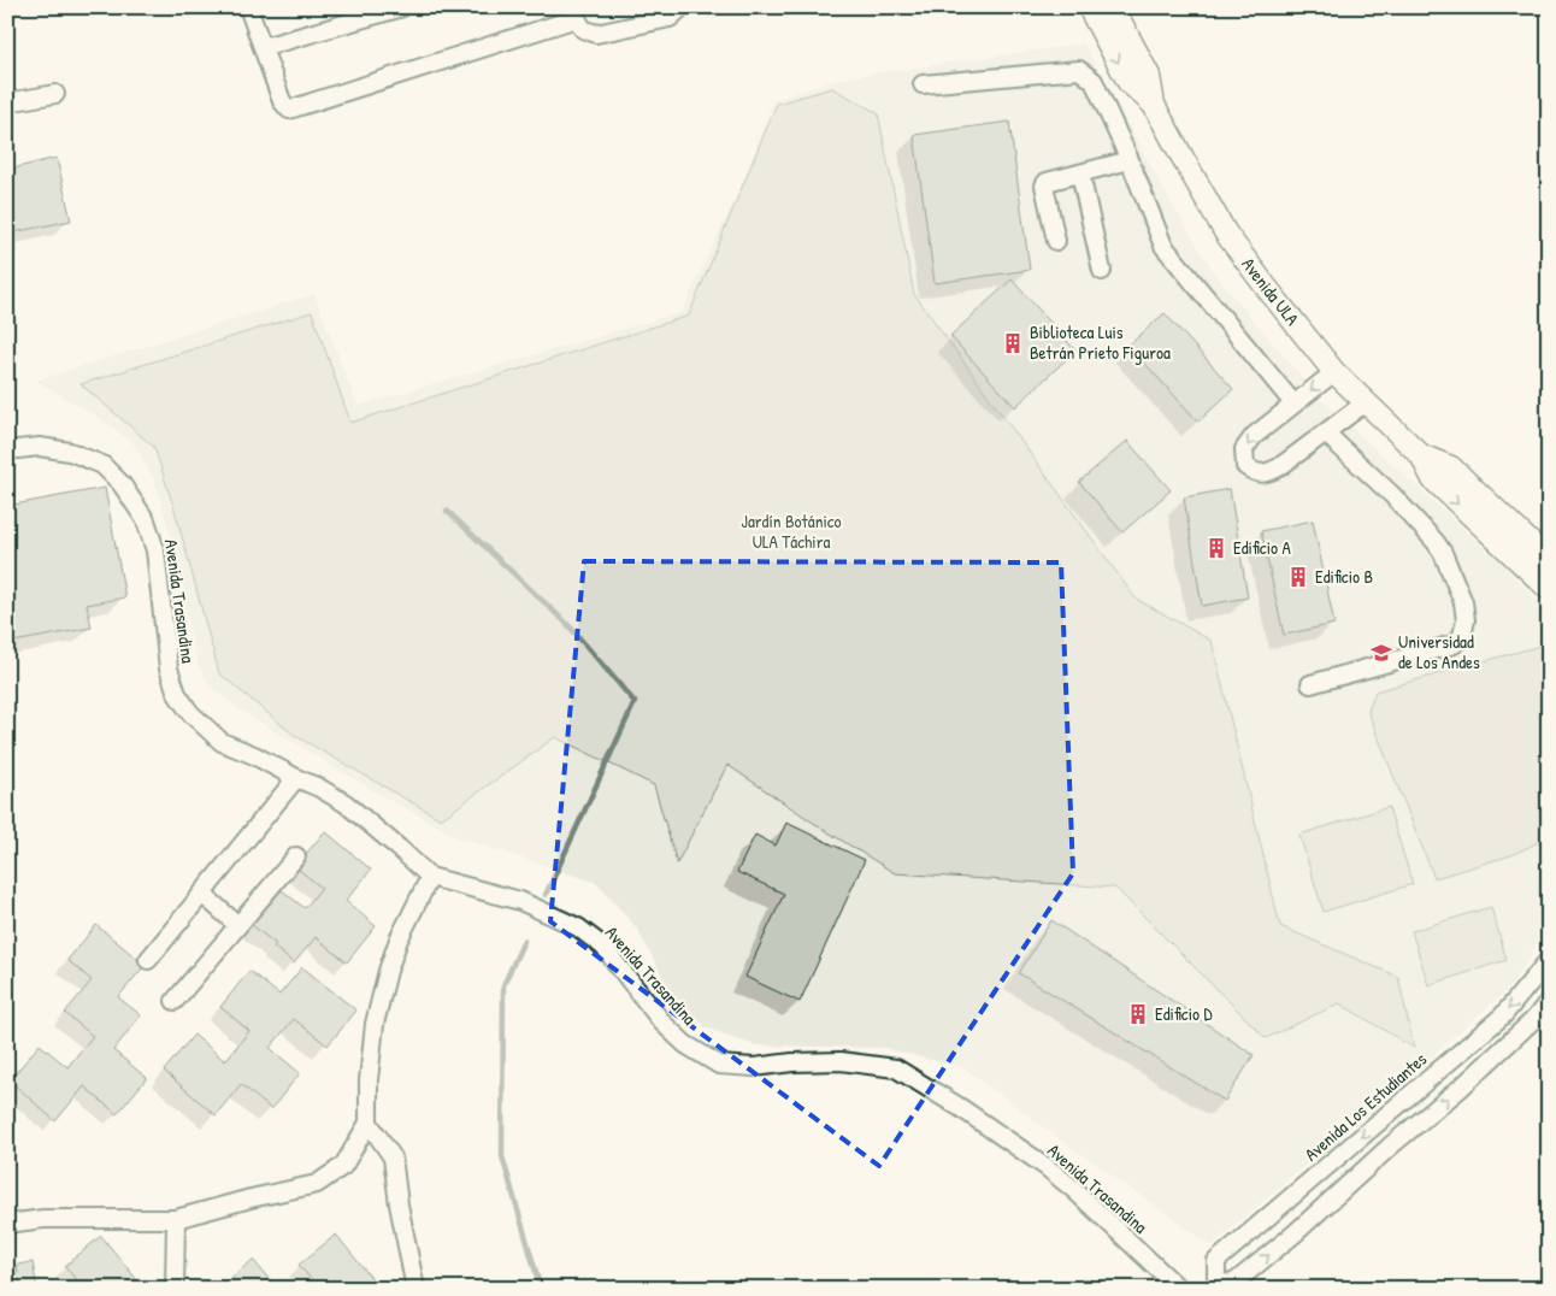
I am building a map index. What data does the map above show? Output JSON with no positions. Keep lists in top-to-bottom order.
{
  "streets": {
    "street": ["Avenida ULA", "Avenida Trasandina", "Avenida Los Estudiantes"]
  },
  "parks": ["Jardín Botánico ULA Táchira"],
  "places": {
    "building": [
      "Biblioteca Luis Betrán Prieto Figuroa",
      "Edificio A",
      "Edificio B",
      "Edificio D"
    ],
    "school or university": ["Universidad de Los Andes"]
  }
}
